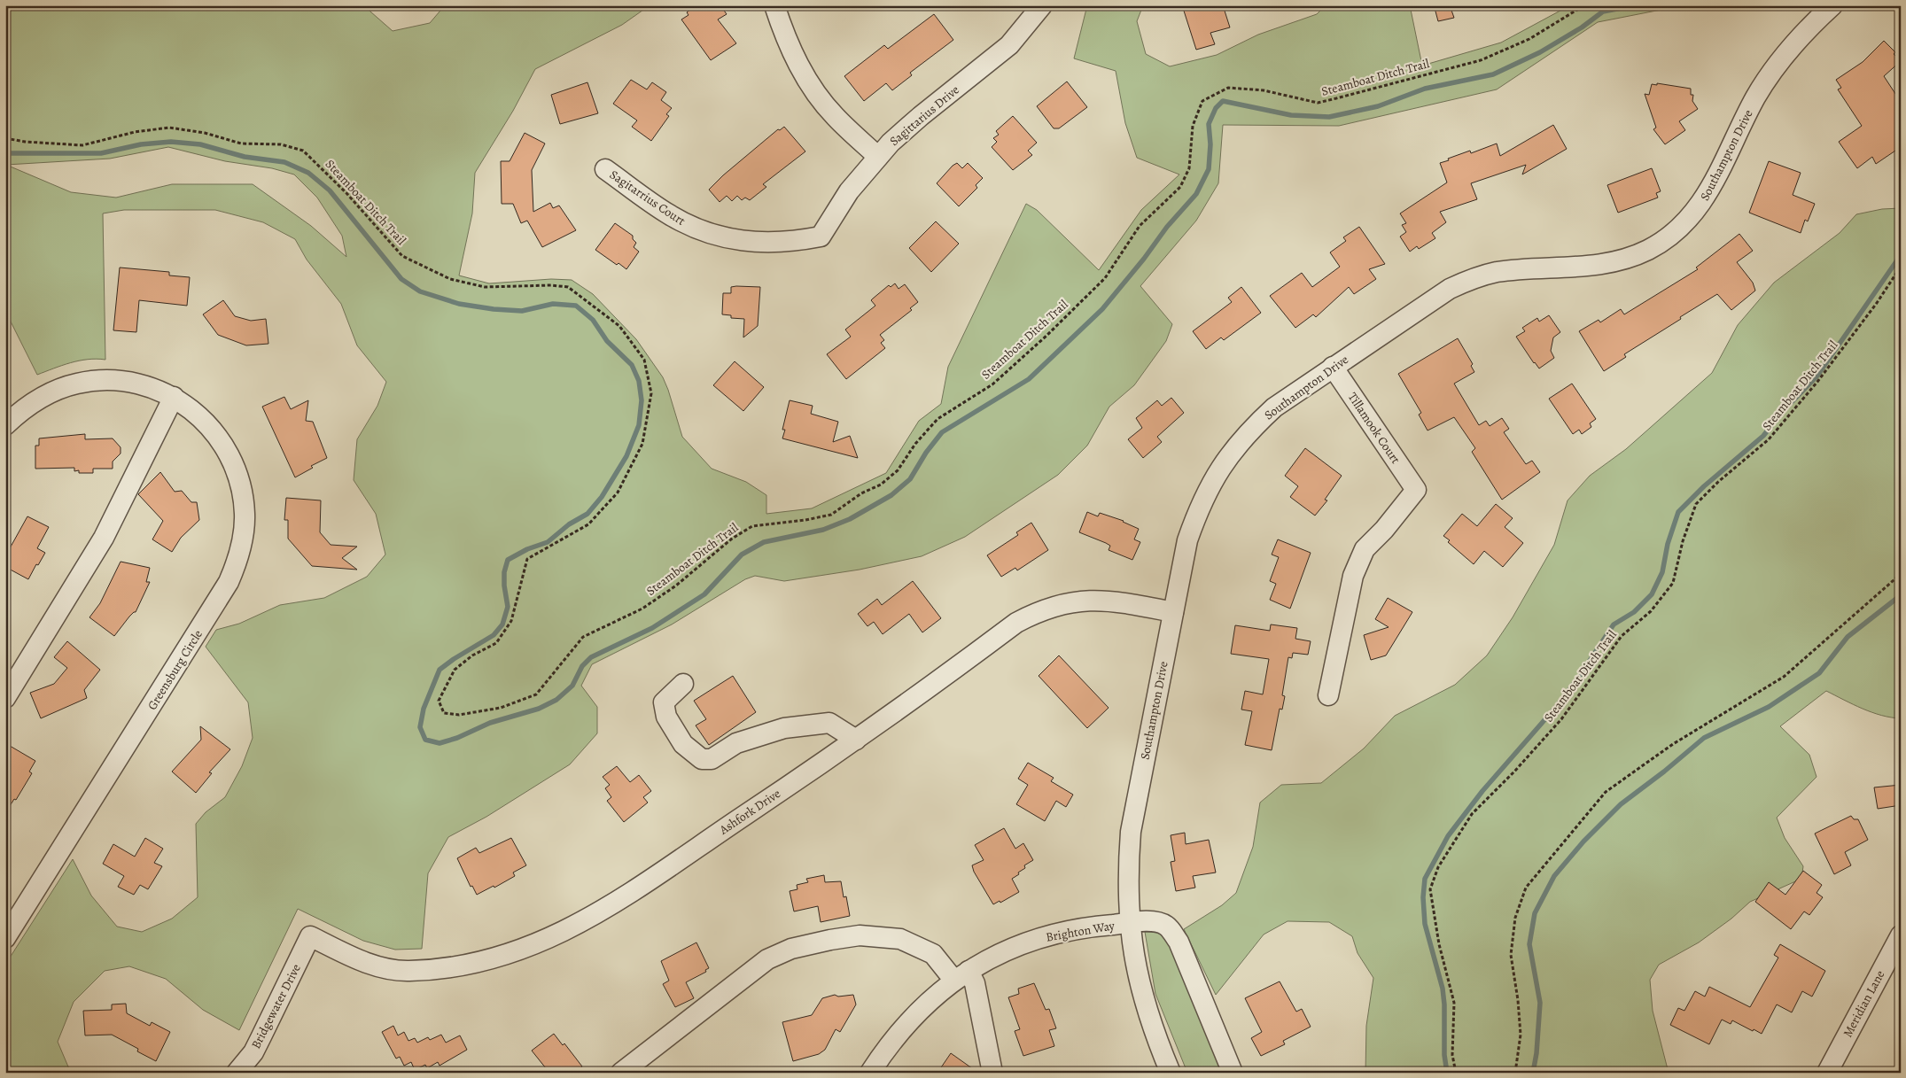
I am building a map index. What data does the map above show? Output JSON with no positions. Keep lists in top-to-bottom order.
{
  "streets": {
    "street": [
      "Sagittarius Drive",
      "Southampton Drive",
      "Sagitarrius Court",
      "Tillamook Court",
      "Greensburg Circle",
      "Ashfork Drive",
      "Brighton Way",
      "Meridian Lane",
      "Bridgewater Drive"
    ],
    "path": ["Steamboat Ditch Trail"]
  },
  "crossings": [
    ["Sagittarius Drive", "Sagitarrius Court"],
    ["Southampton Drive", "Tillamook Court"],
    ["Southampton Drive", "Ashfork Drive"],
    ["Southampton Drive", "Brighton Way"],
    ["Ashfork Drive", "Bridgewater Drive"]
  ]
}
